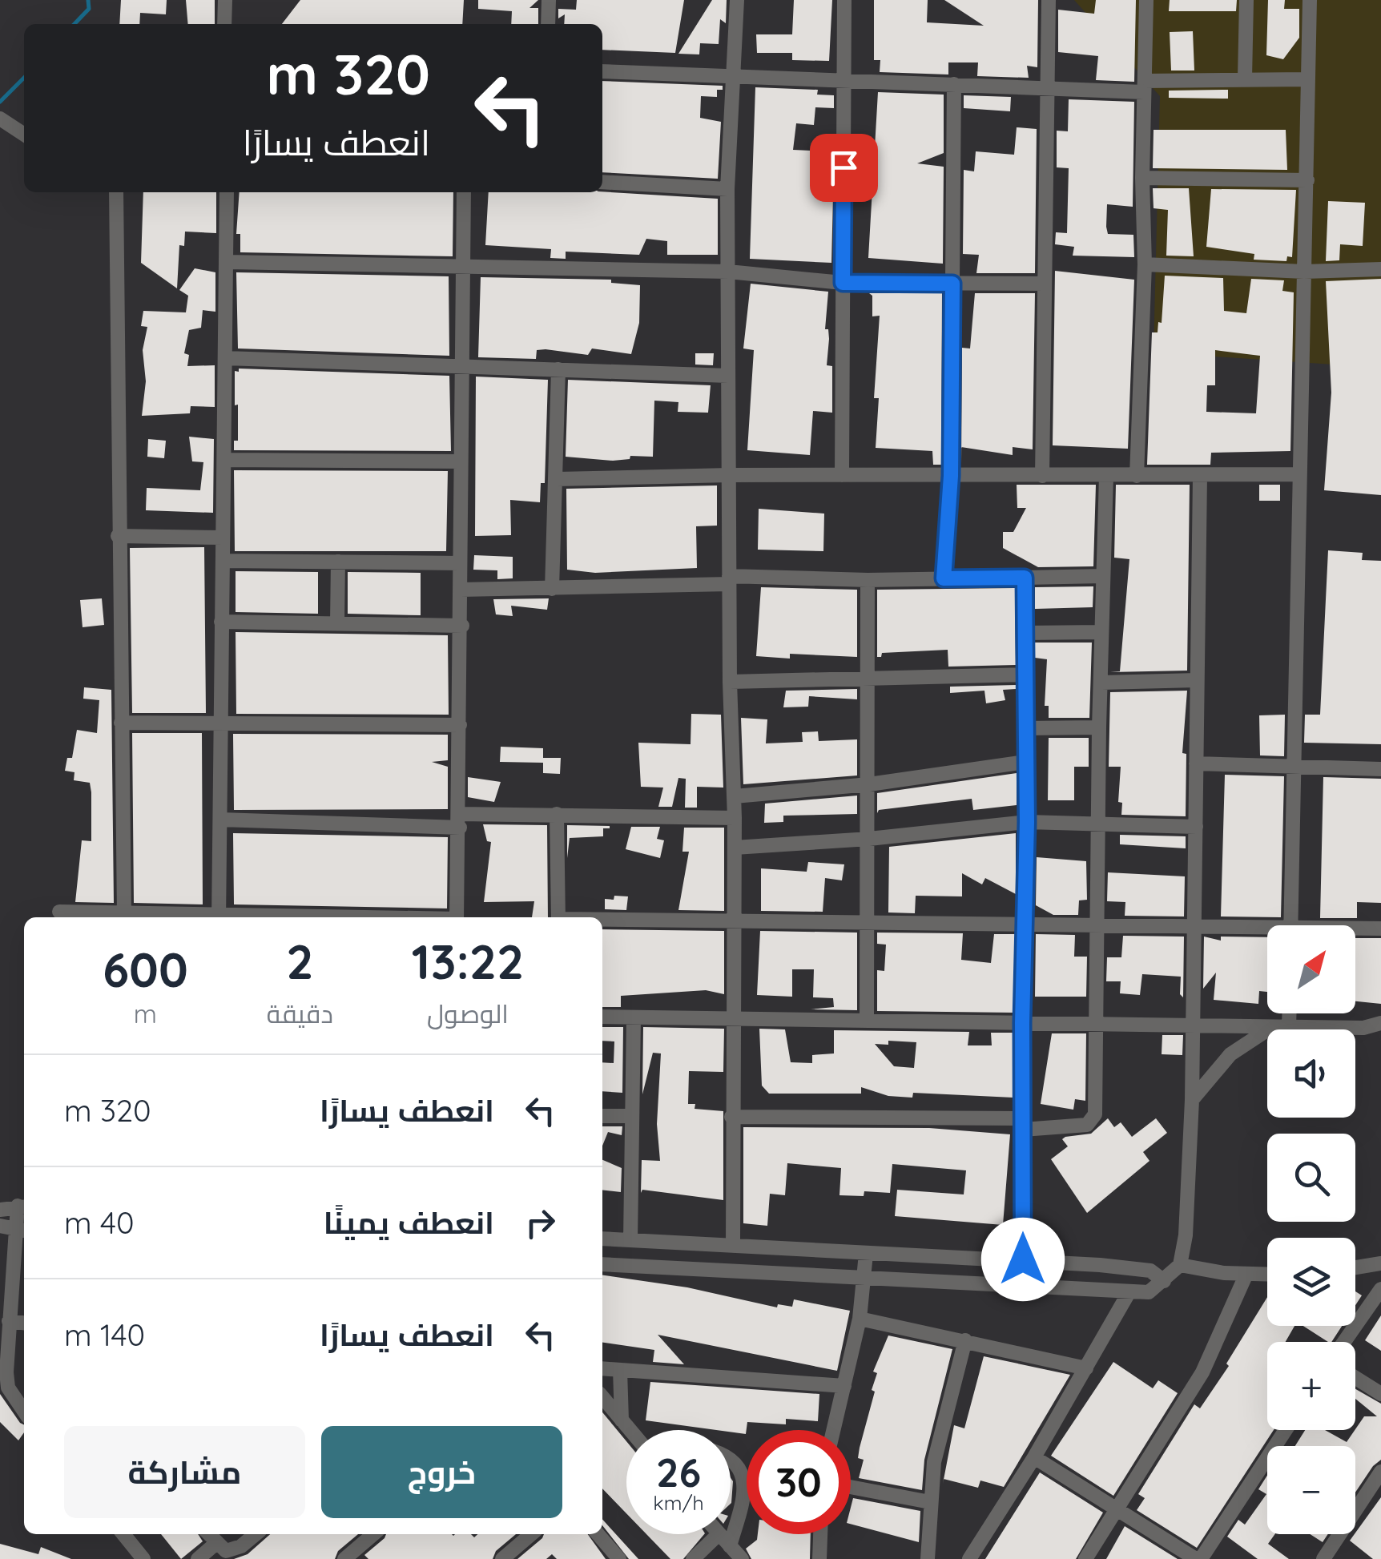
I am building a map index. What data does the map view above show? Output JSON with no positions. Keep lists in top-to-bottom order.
{
  "north": "top right",
  "page": {
    "turn": ["320 m", "انعطف يسارًا"],
    "eta": [
      "13:22",
      "الوصول",
      "2",
      "دقيقة",
      "600",
      "m"
    ],
    "map_buttons": ["+", "−"],
    "list": [
      {
        "name": "انعطف يسارًا",
        "value": "320 m"
      },
      {
        "name": "انعطف يمينًا",
        "value": "40 m"
      },
      {
        "name": "انعطف يسارًا",
        "value": "140 m"
      }
    ],
    "buttons": ["خروج", "مشاركة"],
    "speed": "26 km/h",
    "limit": "30"
  }
}
